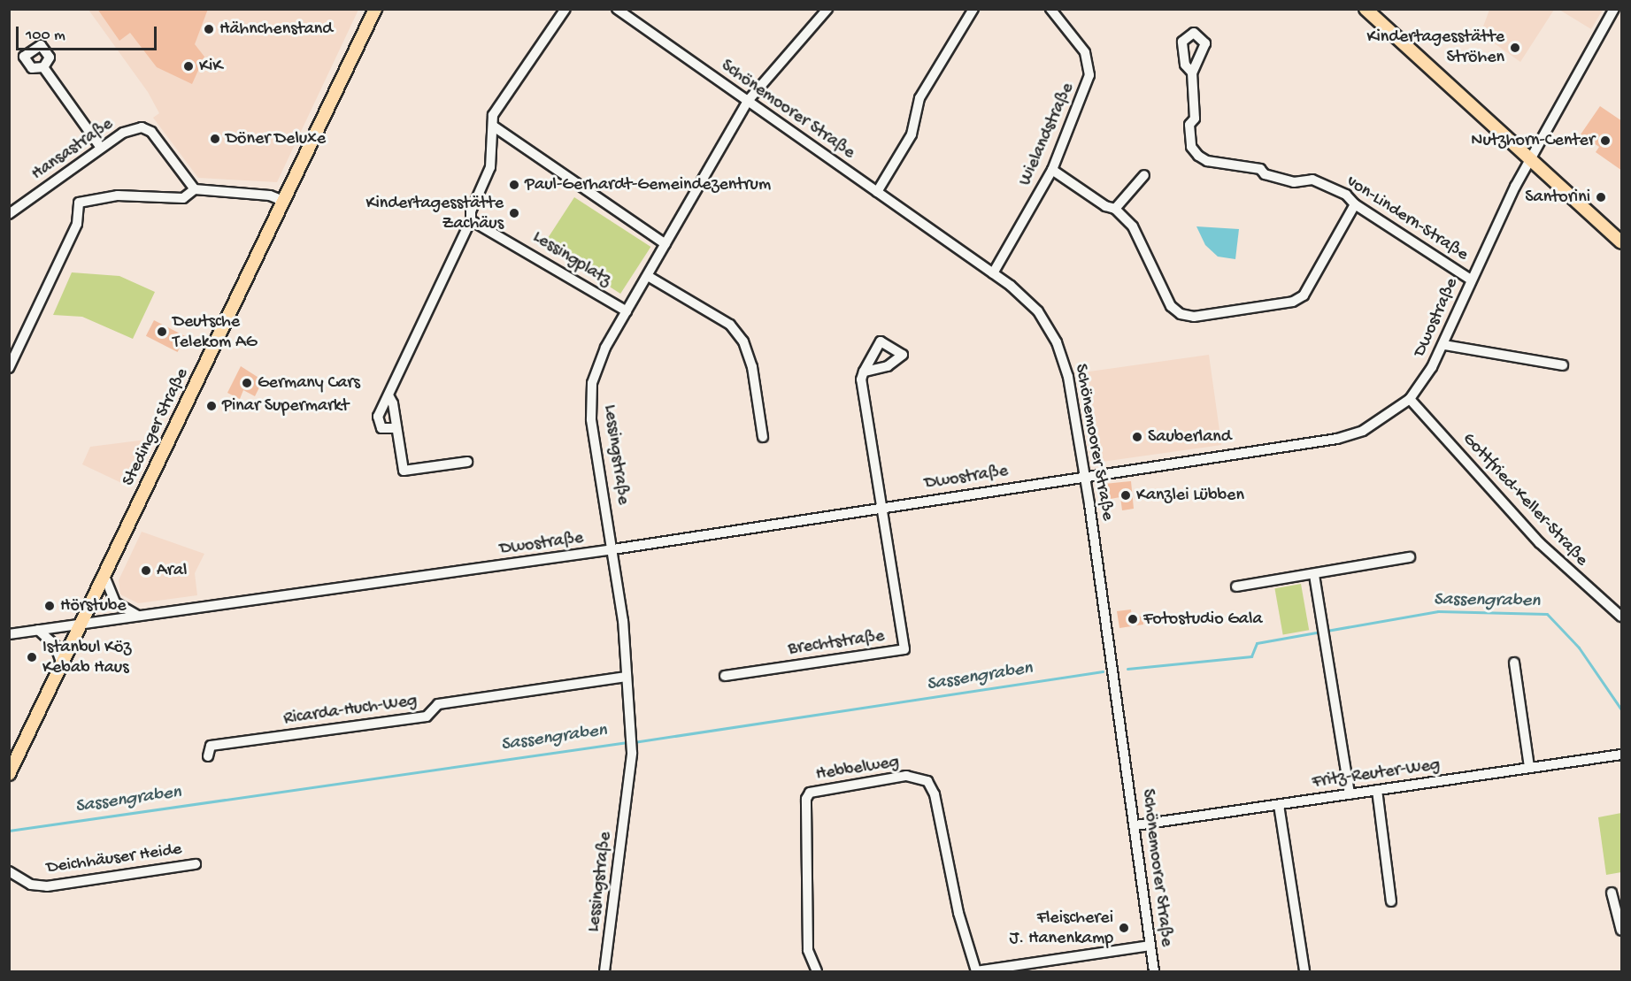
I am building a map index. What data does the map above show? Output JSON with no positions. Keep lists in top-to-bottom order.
{
  "streets": {
    "main road": ["Stedinger Straße"],
    "street": [
      "Schönemoorer Straße",
      "Wielandstraße",
      "Hansastraße",
      "von-Lindern-Straße",
      "Lessingplatz",
      "Dwostraße",
      "Lessingstraße",
      "Gottfried-Keller-Straße",
      "Brechtstraße",
      "Ricarda-Huch-Weg",
      "Hebbelweg",
      "Fritz-Reuter-Weg",
      "Deichhäuser Heide"
    ]
  },
  "crossings": [
    ["Schönemoorer Straße", "Wielandstraße"],
    ["Schönemoorer Straße", "Dwostraße"],
    ["Schönemoorer Straße", "Lessingstraße"],
    ["Schönemoorer Straße", "Fritz-Reuter-Weg"],
    ["von-Lindern-Straße", "Dwostraße"],
    ["Lessingplatz", "Lessingstraße"],
    ["Dwostraße", "Stedinger Straße"],
    ["Dwostraße", "Lessingstraße"],
    ["Dwostraße", "Gottfried-Keller-Straße"],
    ["Dwostraße", "Brechtstraße"],
    ["Lessingstraße", "Ricarda-Huch-Weg"]
  ],
  "water": ["Sassengraben"],
  "places": [
    "Hähnchenstand",
    "Kindertagesstätte Ströhen",
    "KiK",
    "Döner Deluxe",
    "Nutzhorn-Center",
    "Paul-Gerhardt-Gemeindezentrum",
    "Santorini",
    "Kindertagesstätte Zachäus",
    "Deutsche Telekom AG",
    "Germany Cars",
    "Pinar Supermarkt",
    "Sauberland",
    "Kanzlei Lübben",
    "Aral",
    "Hörstube",
    "Fotostudio Gala",
    "Istanbul Köz Kebab Haus",
    "Fleischerei J. Hanenkamp"
  ],
  "scale_bar": "100 m"
}
